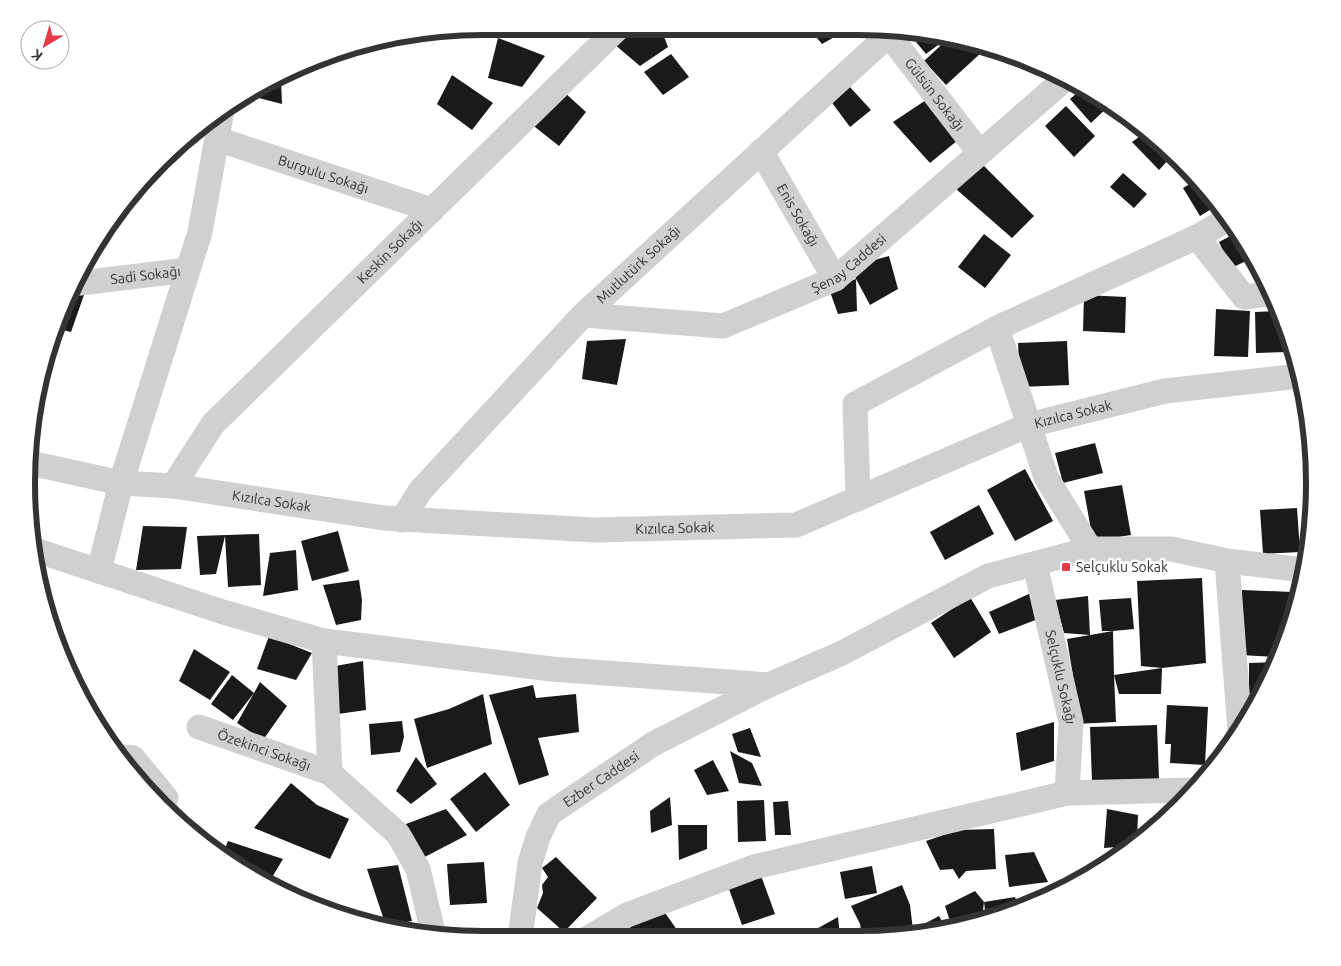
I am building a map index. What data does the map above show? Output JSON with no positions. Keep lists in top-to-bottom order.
{
  "streets": {
    "street": [
      "Gülsün Sokağı",
      "Burgulu Sokağı",
      "Enis Sokağı",
      "Keskin Sokağı",
      "Şenay Caddesi",
      "Mutlutürk Sokağı",
      "Sadi Sokağı",
      "Kızılca Sokak",
      "Selçuklu Sokağı",
      "Özekinci Sokağı",
      "Ezber Caddesi"
    ]
  },
  "crossings": [
    ["Gülsün Sokağı", "Şenay Caddesi"],
    ["Burgulu Sokağı", "Keskin Sokağı"],
    ["Enis Sokağı", "Şenay Caddesi"],
    ["Enis Sokağı", "Mutlutürk Sokağı"],
    ["Keskin Sokağı", "Kızılca Sokak"],
    ["Şenay Caddesi", "Mutlutürk Sokağı"],
    ["Mutlutürk Sokağı", "Kızılca Sokak"],
    ["Selçuklu Sokağı", "Ezber Caddesi"]
  ],
  "places": {
    "transit": ["Selçuklu Sokak"]
  },
  "north": "bottom left"
}
